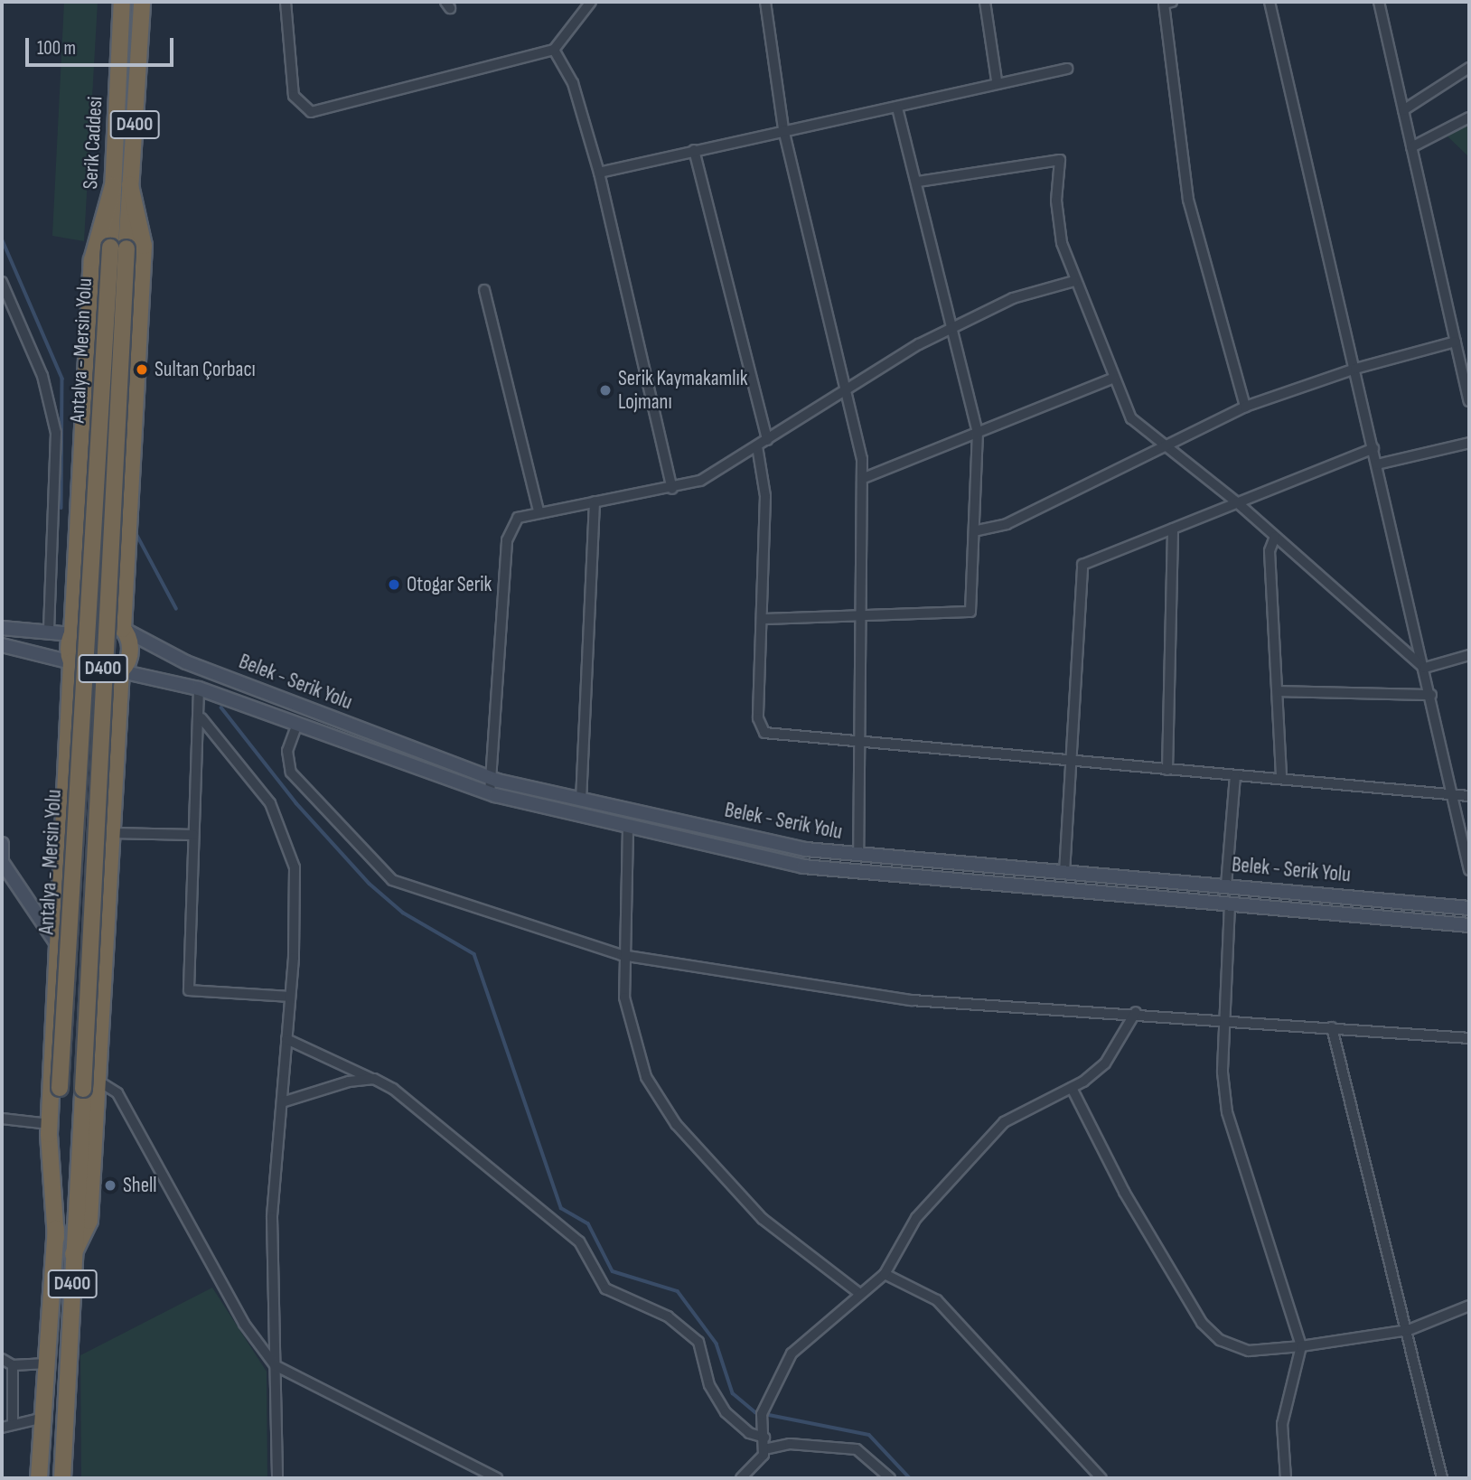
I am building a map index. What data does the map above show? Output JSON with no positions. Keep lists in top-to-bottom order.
{
  "streets": {
    "highway": ["D400", "Serik Caddesi", "Antalya - Mersin Yolu"],
    "main road": ["Belek - Serik Yolu"]
  },
  "crossings": [
    ["Serik Caddesi", "Antalya - Mersin Yolu"]
  ],
  "places": [
    "Sultan Çorbacı",
    "Serik Kaymakamlık Lojmanı",
    "Otogar Serik",
    "Shell"
  ],
  "scale_bar": "100 m"
}
